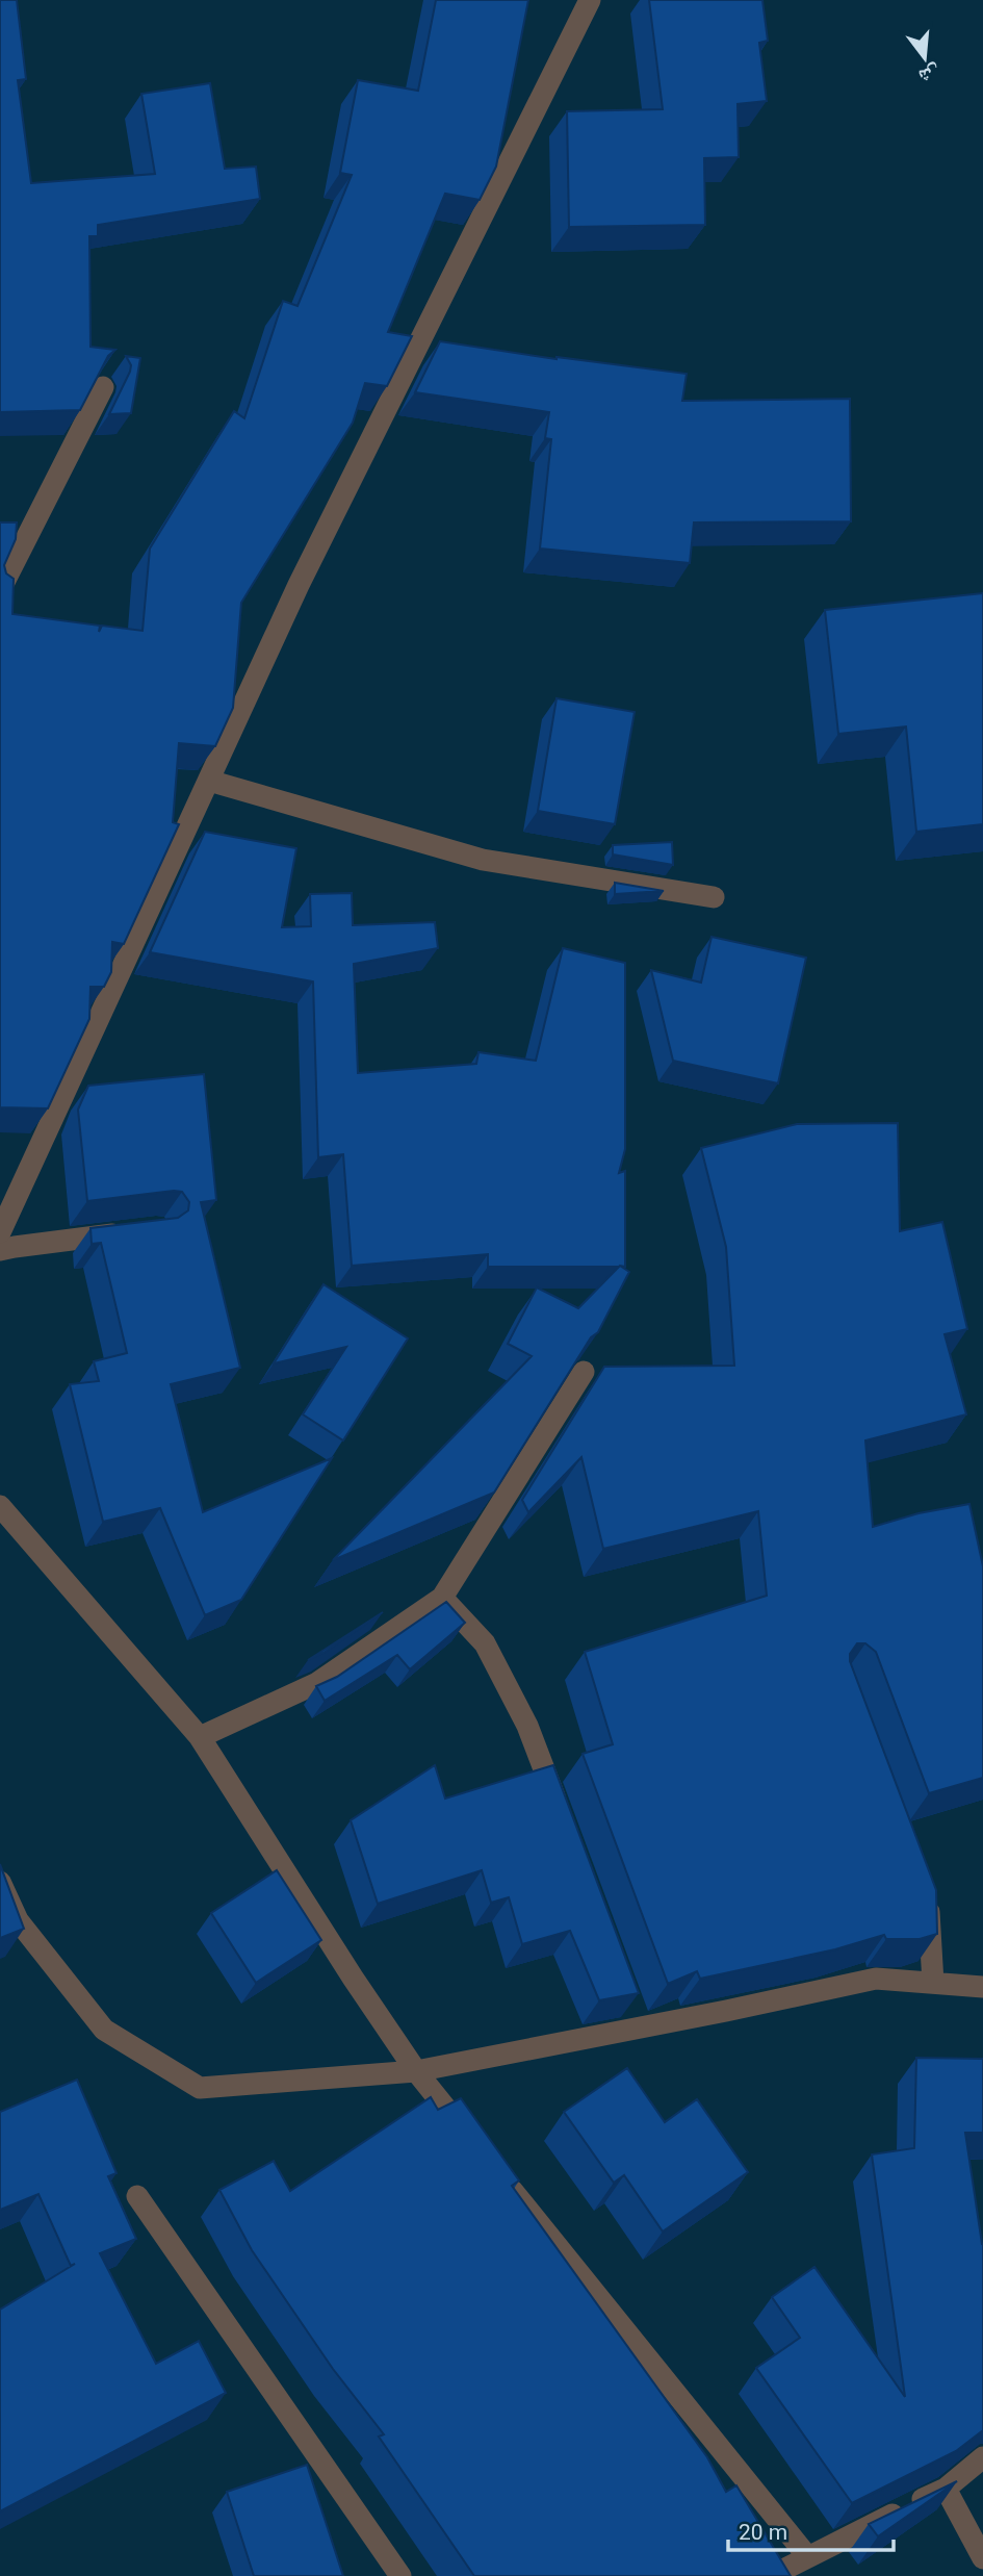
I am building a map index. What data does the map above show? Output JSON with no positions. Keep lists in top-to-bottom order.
{
  "scale_bar": "20 m",
  "north": "bottom"
}
